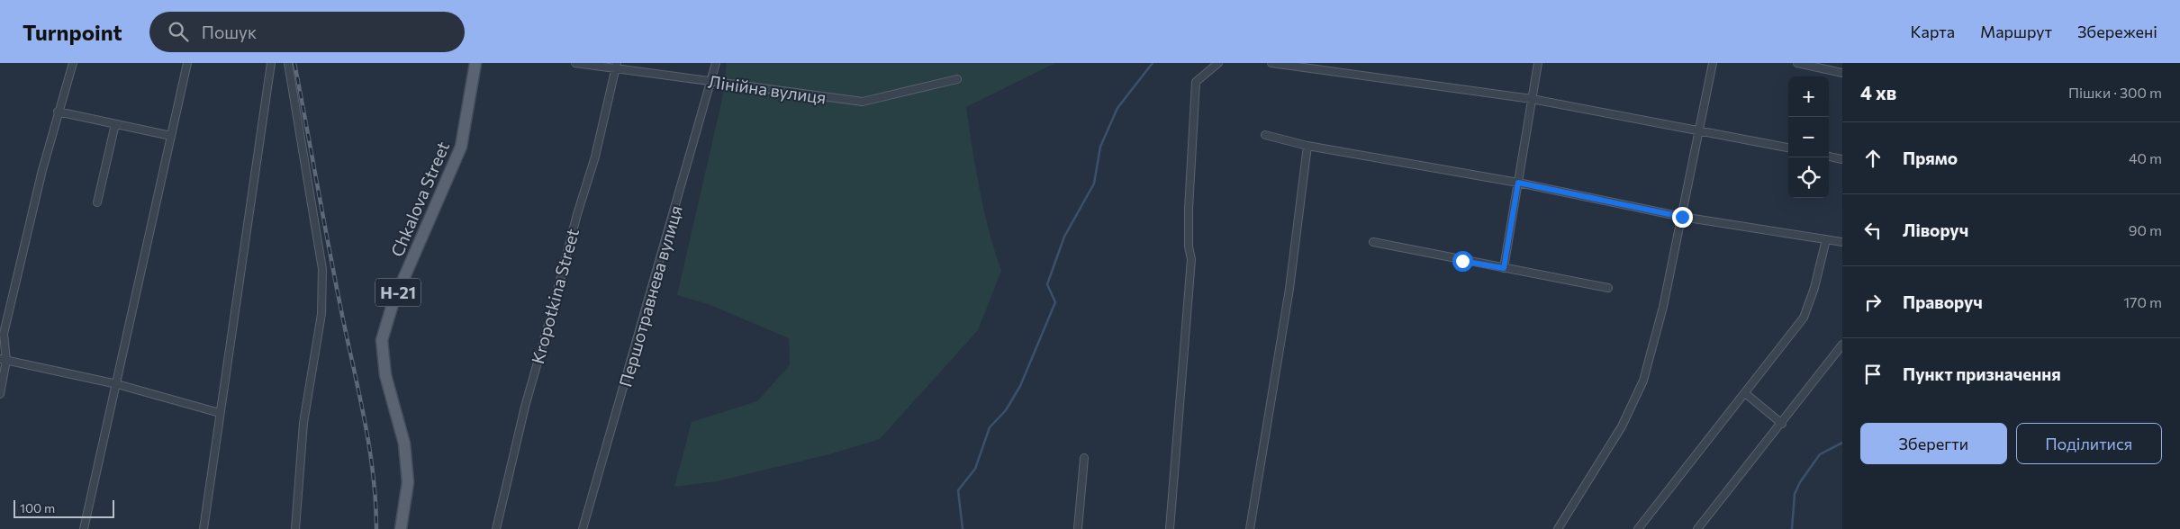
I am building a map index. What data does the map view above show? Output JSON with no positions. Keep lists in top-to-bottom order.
{
  "streets": {
    "main road": ["Chkalova Street", "Н-21"],
    "street": ["Лінійна вулиця", "Kropotkina Street", "Першотравнева вулиця"]
  },
  "crossings": [
    ["Лінійна вулиця", "Kropotkina Street"],
    ["Лінійна вулиця", "Першотравнева вулиця"]
  ],
  "scale_bar": "100 m",
  "page": {
    "header": "Turnpoint",
    "search": "Пошук",
    "nav": ["Карта", "Маршрут", "Збережені"],
    "heading": ["4 хв", "Пішки · 300 m"],
    "map_buttons": ["+", "−"],
    "list": [
      ["Прямо", "40 m"],
      ["Ліворуч", "90 m"],
      ["Праворуч", "170 m"],
      "Пункт призначення"
    ],
    "buttons": ["Зберегти", "Поділитися"],
    "scale": "100 m"
  }
}
